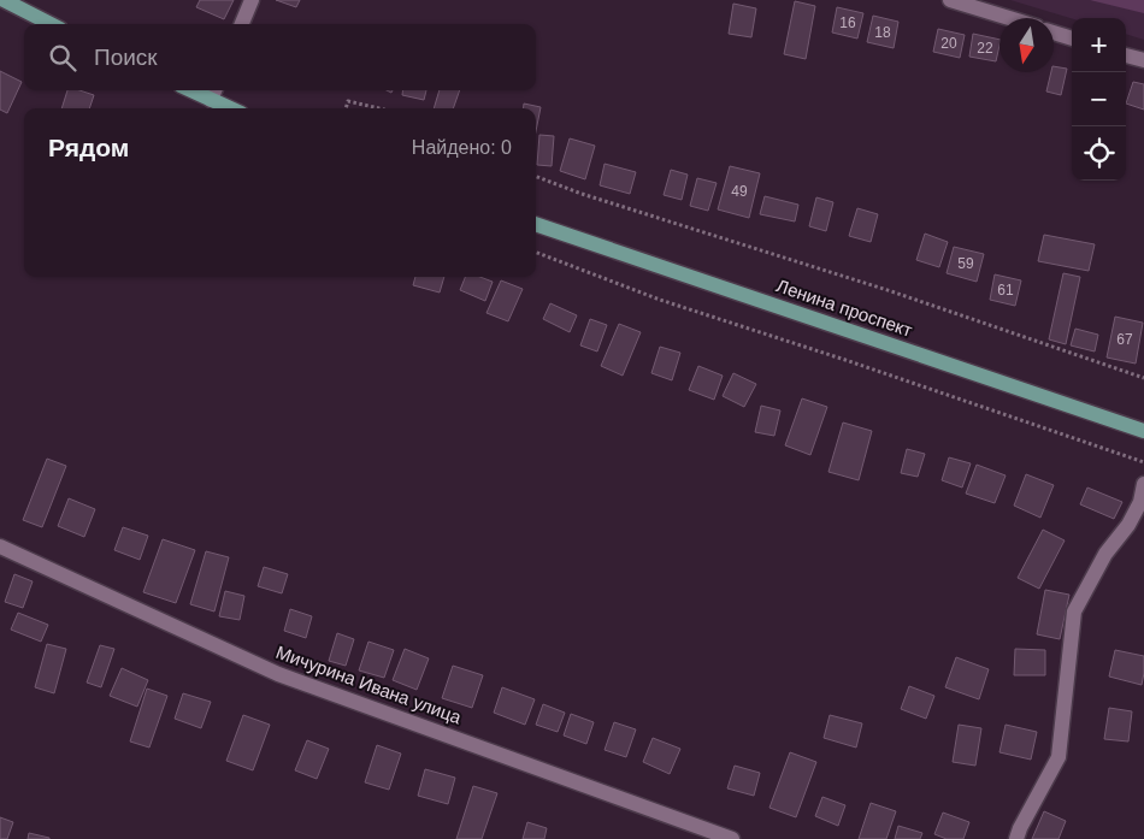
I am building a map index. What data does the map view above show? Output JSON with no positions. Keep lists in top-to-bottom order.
{
  "streets": {
    "main road": ["Ленина проспект"],
    "street": ["Мичурина Ивана улица"]
  },
  "house_numbers": [
    "16",
    "18",
    "20",
    "22",
    "49",
    "59",
    "61",
    "67"
  ],
  "north": "bottom",
  "page": {
    "map_buttons": ["+", "−"],
    "search": "Поиск",
    "heading": ["Рядом", "Найдено: 0"]
  }
}
